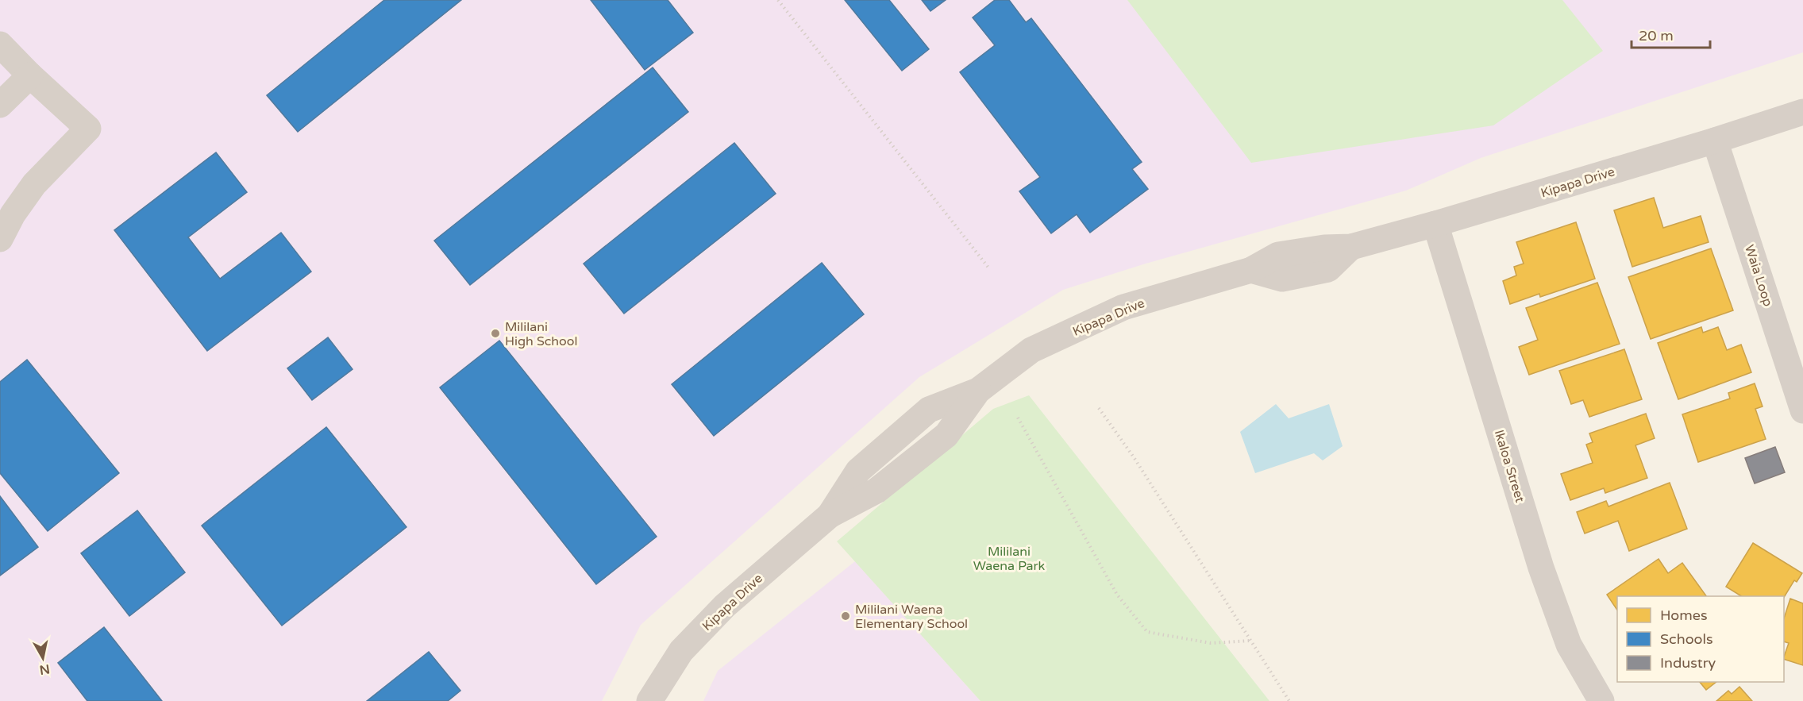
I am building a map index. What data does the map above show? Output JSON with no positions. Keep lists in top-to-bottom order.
{
  "streets": {
    "street": ["Kipapa Drive", "Waia Loop", "Ikaloa Street"]
  },
  "crossings": [
    ["Kipapa Drive", "Waia Loop"],
    ["Kipapa Drive", "Ikaloa Street"]
  ],
  "parks": ["Mililani Waena Park"],
  "places": ["Mililani High School", "Mililani Waena Elementary School"],
  "legend": ["Homes", "Schools", "Industry"],
  "scale_bar": "20 m",
  "north": "bottom"
}
